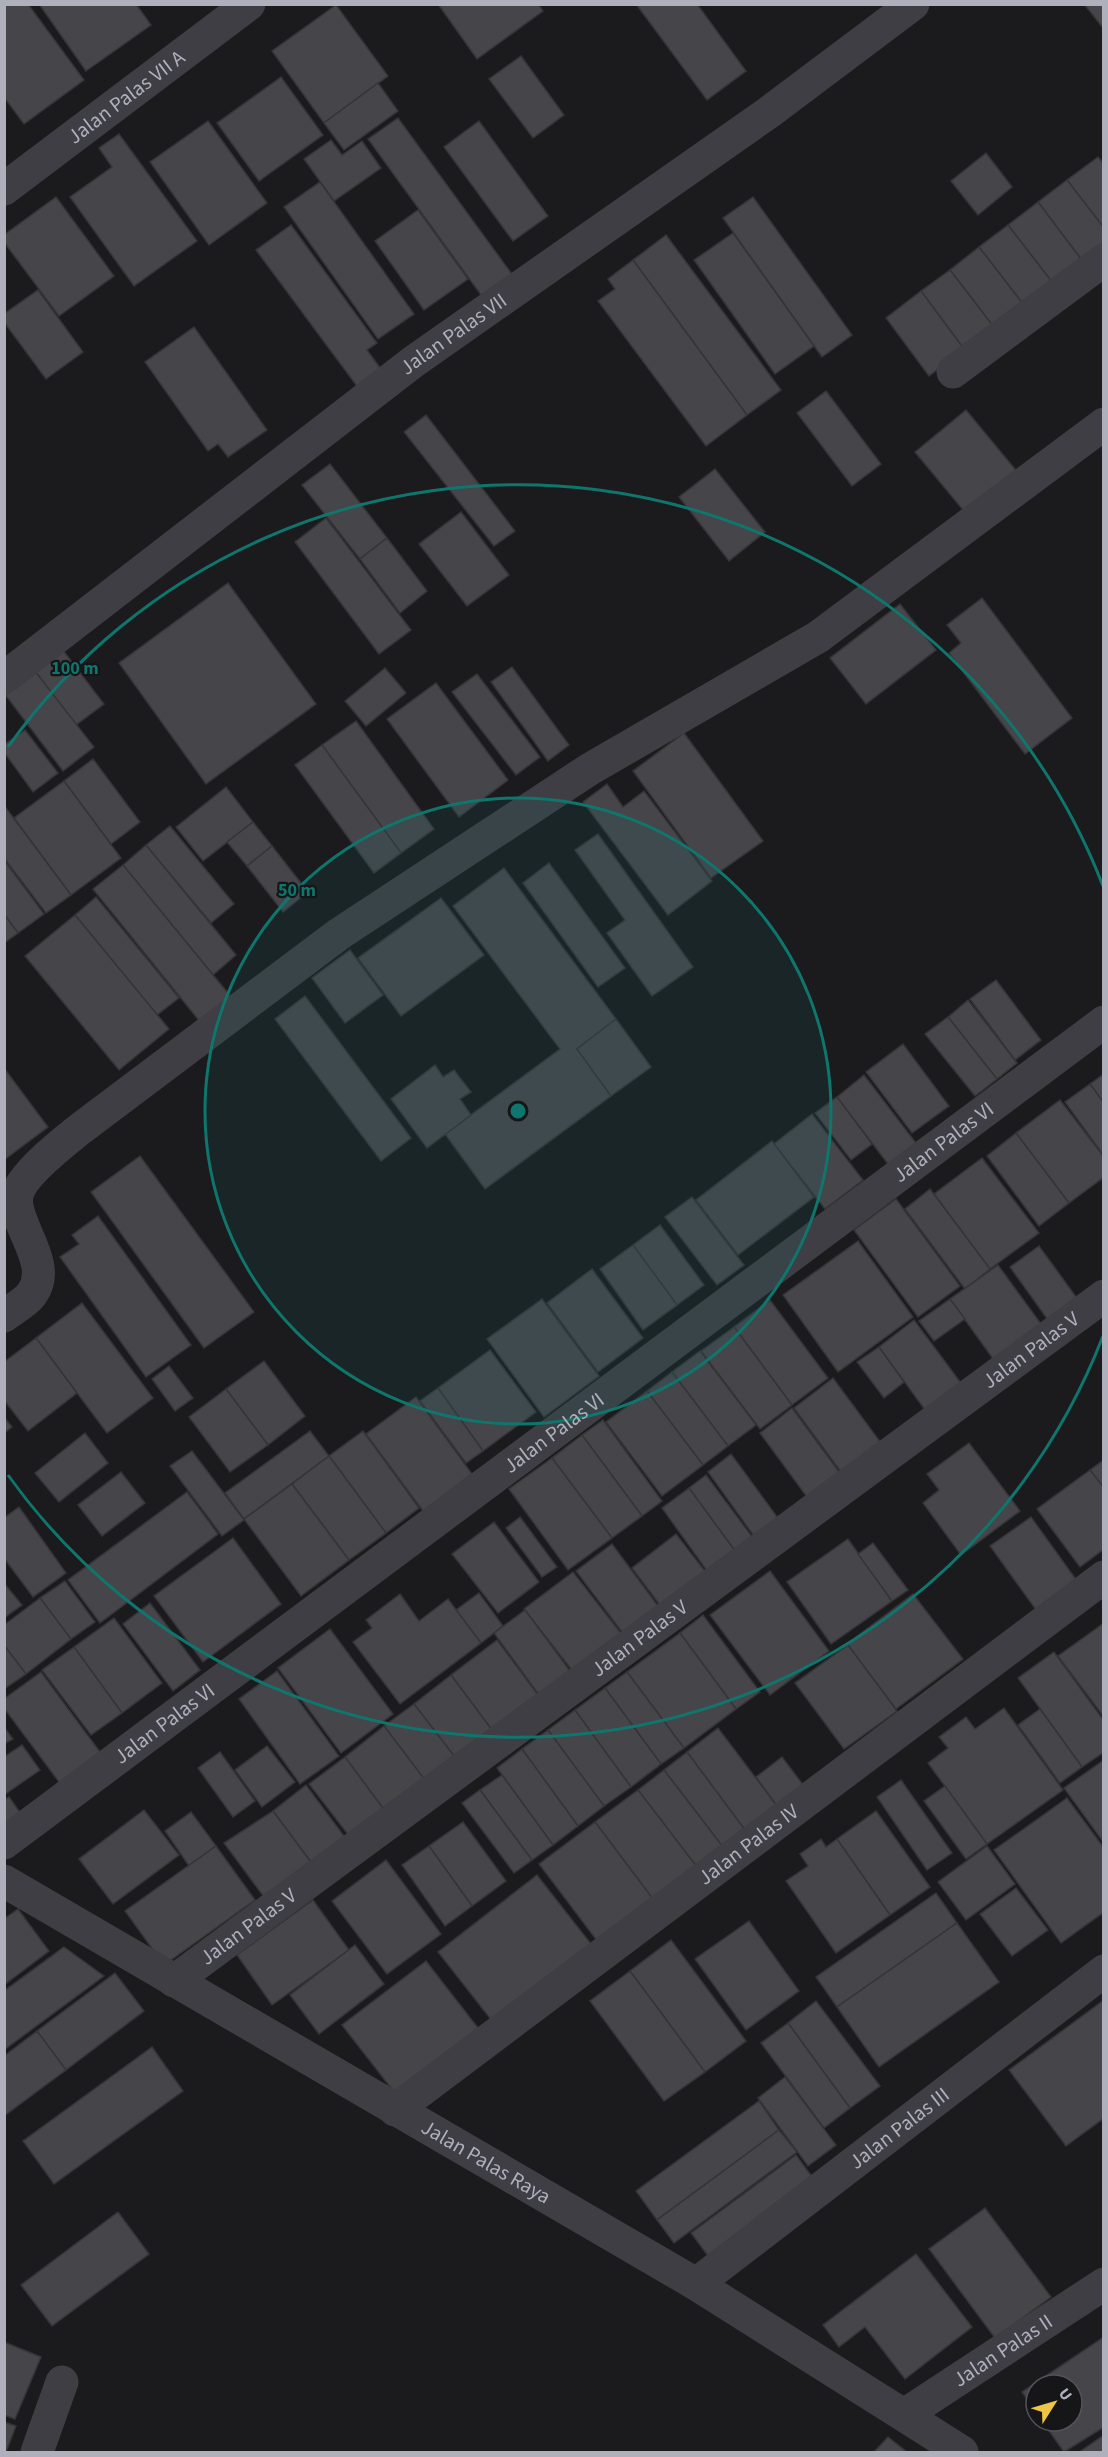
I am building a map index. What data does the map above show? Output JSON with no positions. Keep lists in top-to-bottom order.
{
  "streets": {
    "street": [
      "Jalan Palas VII A",
      "Jalan Palas VII",
      "Jalan Palas VI",
      "Jalan Palas V",
      "Jalan Palas IV",
      "Jalan Palas III",
      "Jalan Palas Raya",
      "Jalan Palas II"
    ]
  },
  "crossings": [
    ["Jalan Palas V", "Jalan Palas Raya"],
    ["Jalan Palas IV", "Jalan Palas Raya"],
    ["Jalan Palas III", "Jalan Palas Raya"],
    ["Jalan Palas Raya", "Jalan Palas II"]
  ],
  "north": "top right",
  "rings": ["100 m", "50 m"]
}
